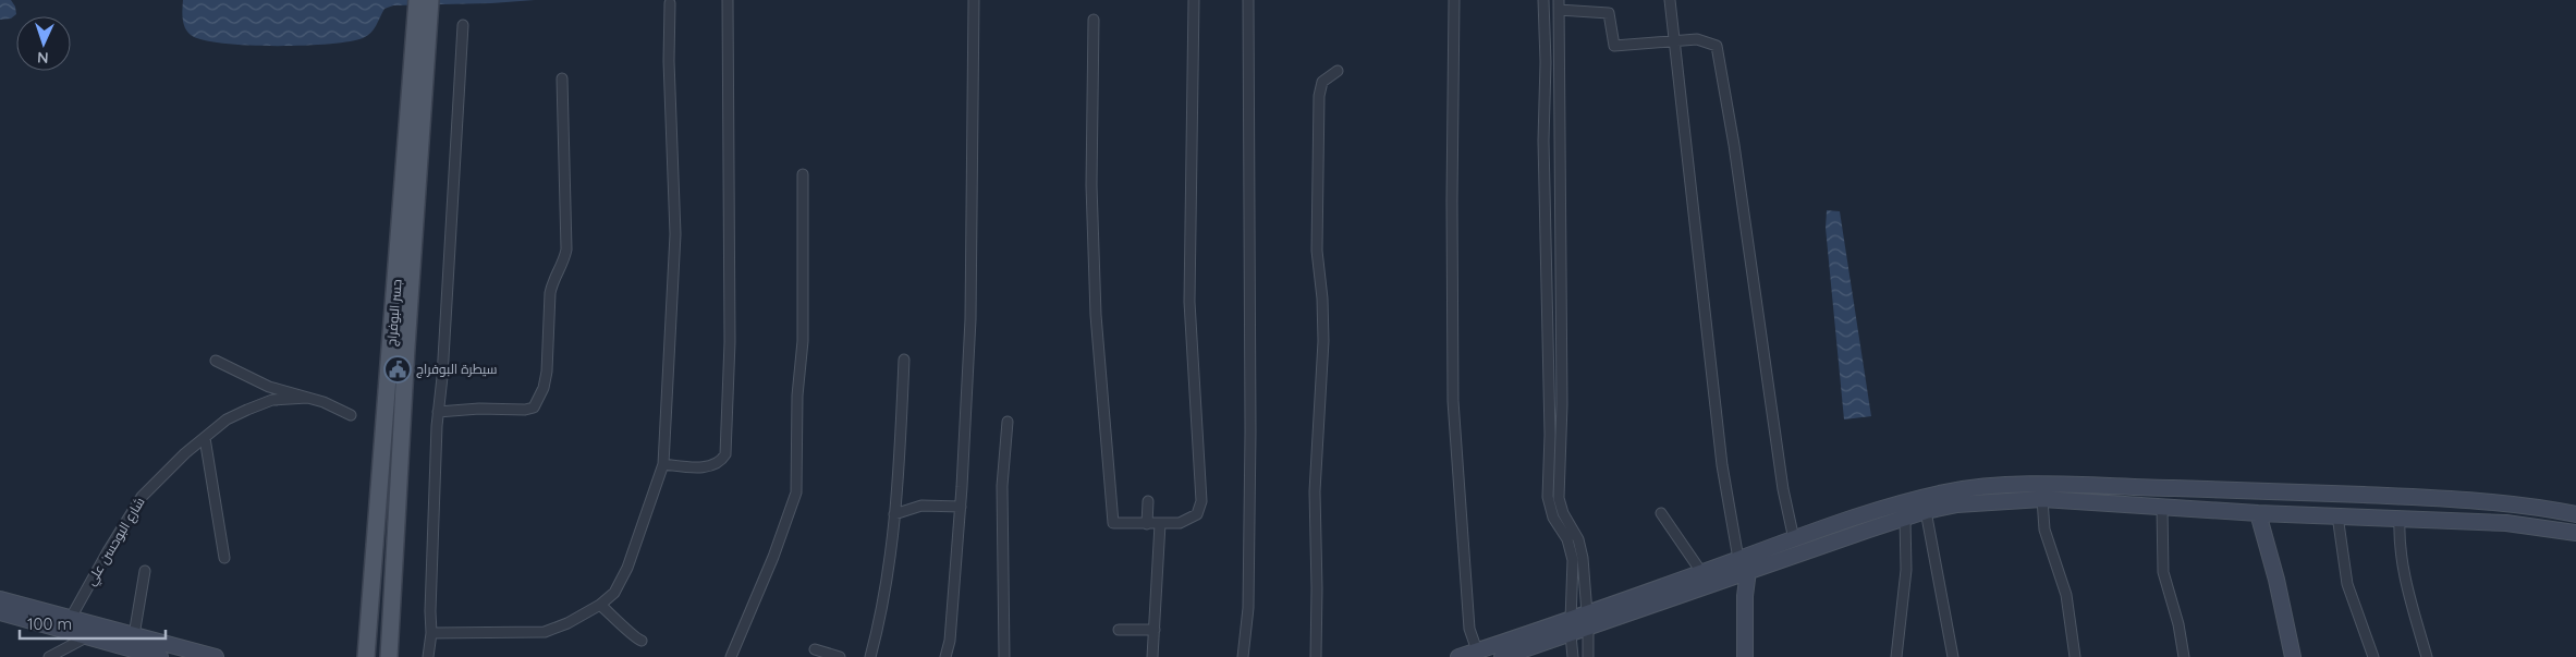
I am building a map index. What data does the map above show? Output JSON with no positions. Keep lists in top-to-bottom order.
{
  "streets": {
    "main road": ["جسر البوفراج"],
    "street": ["شارع البوحسن علي"]
  },
  "places": {
    "public building": ["سيطرة البوفراج"]
  },
  "scale_bar": "100 m",
  "north": "bottom"
}
